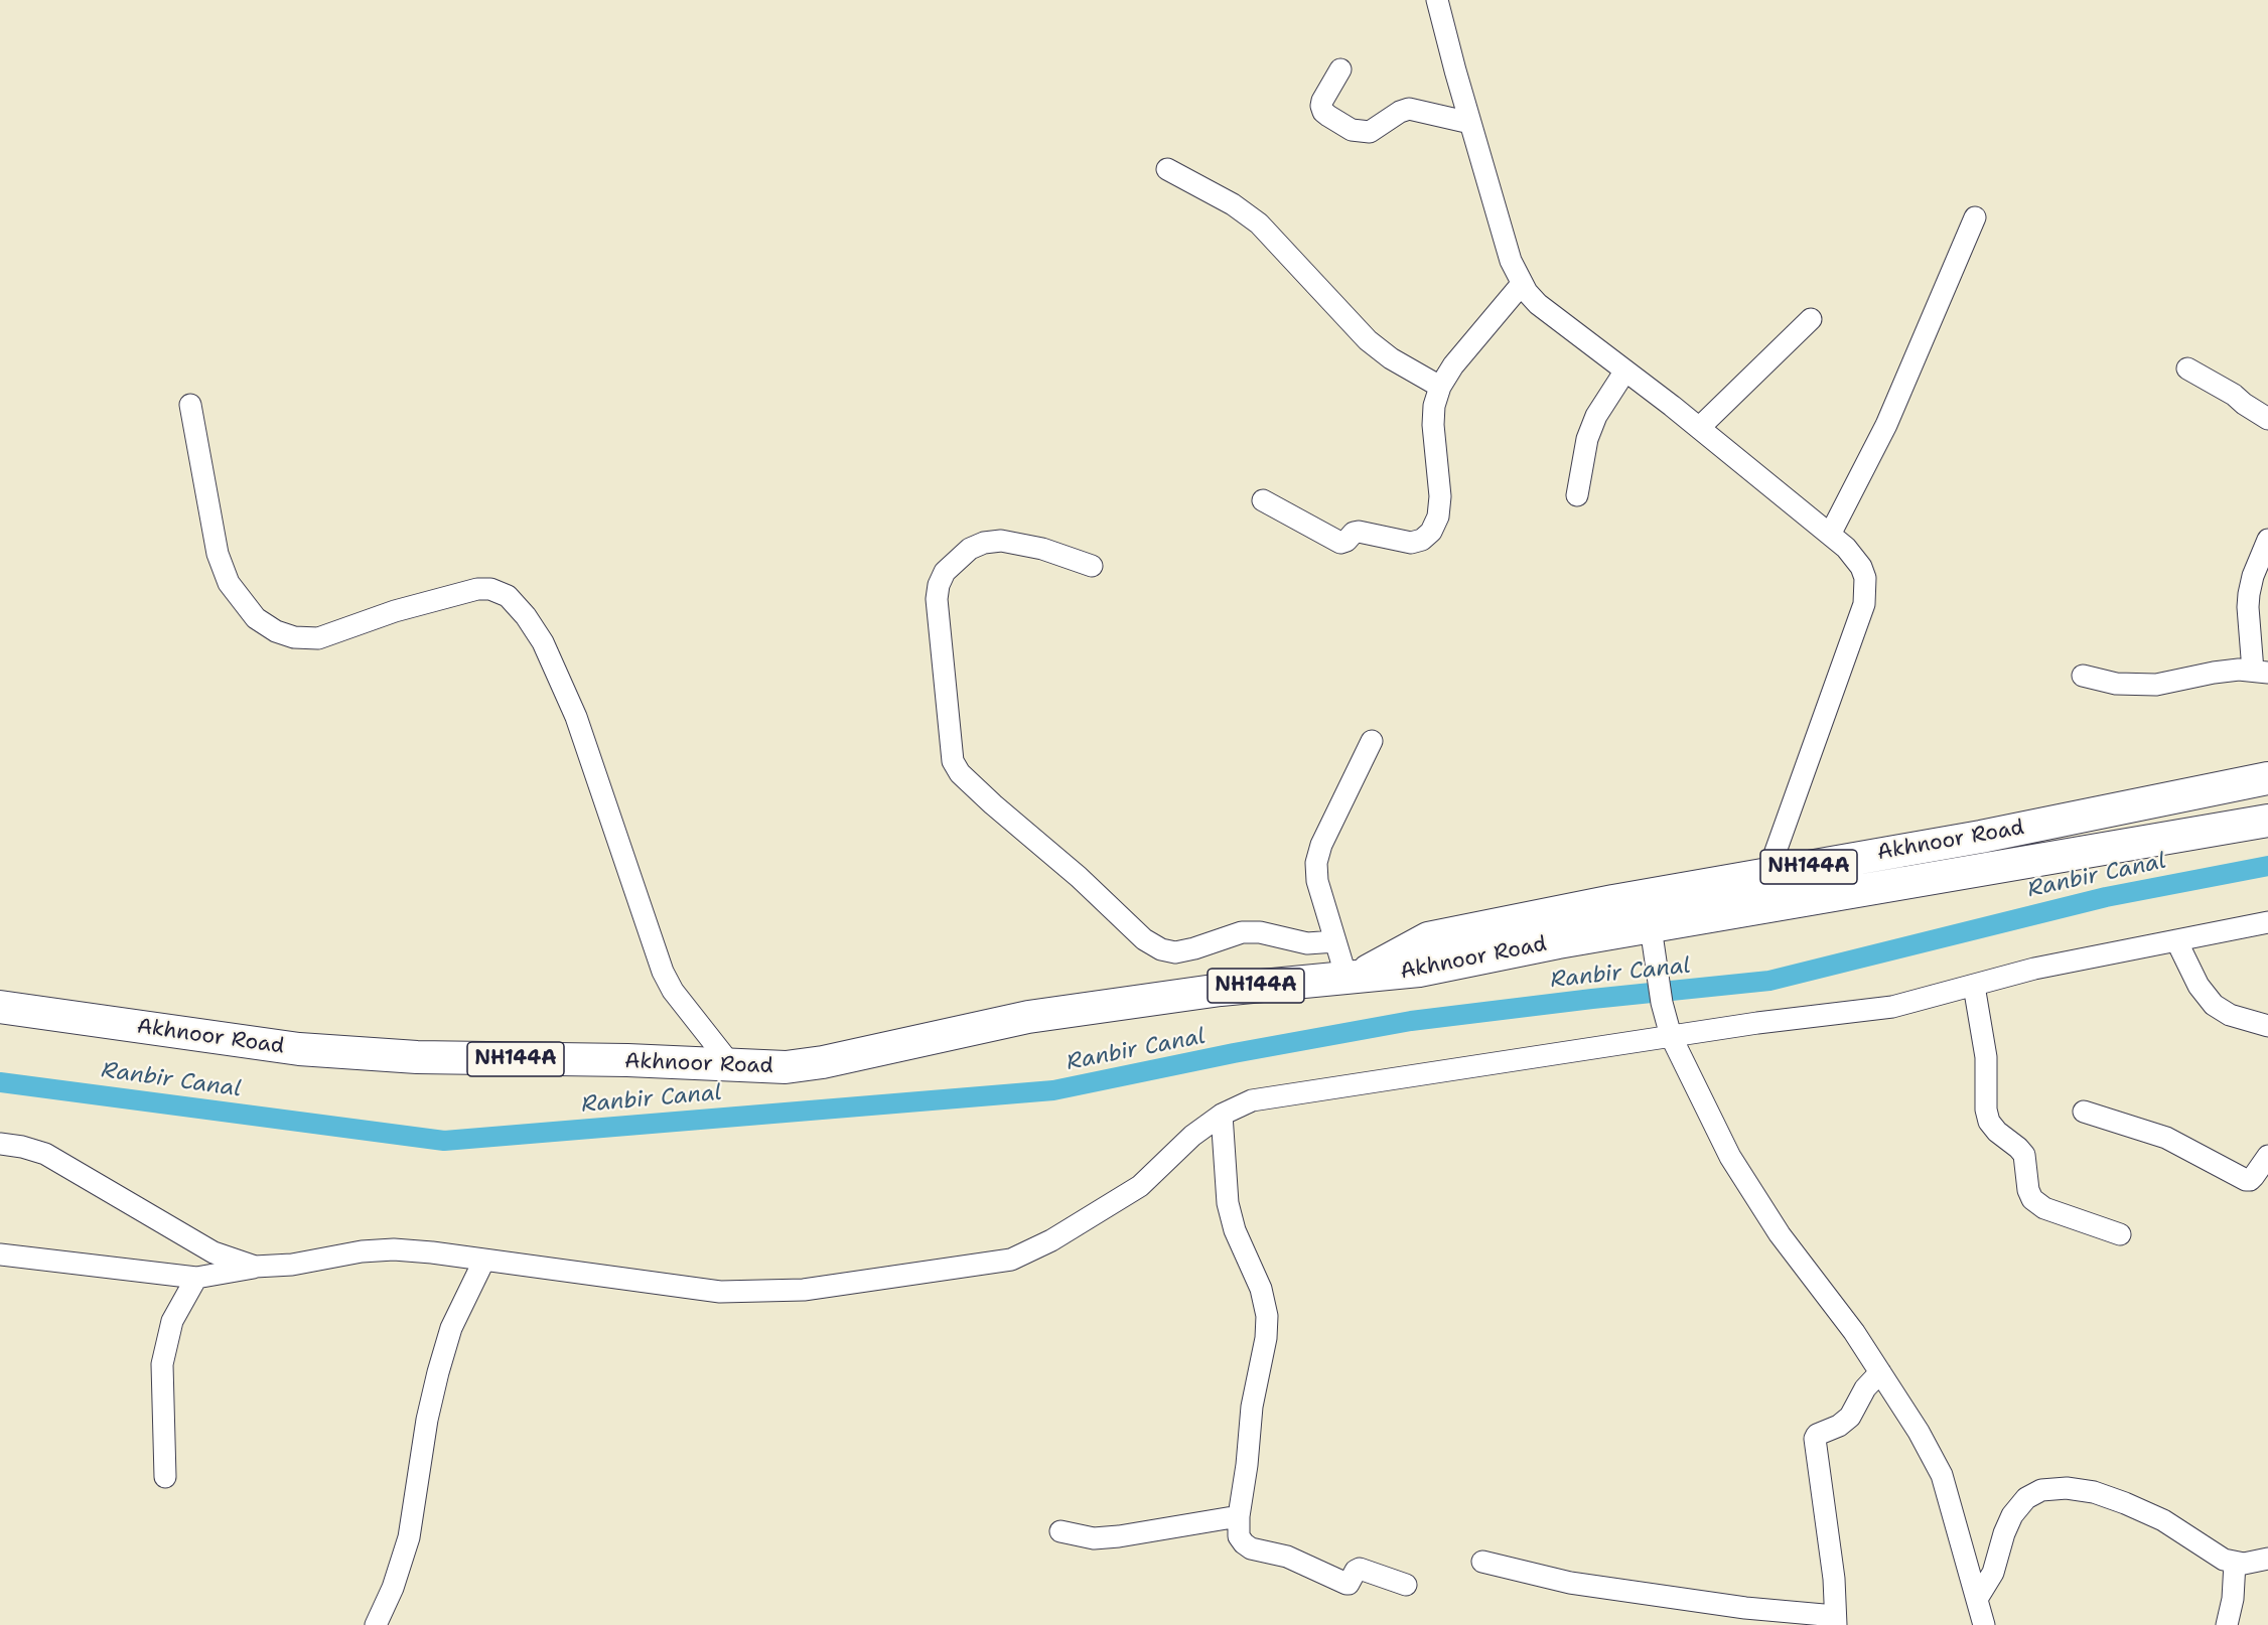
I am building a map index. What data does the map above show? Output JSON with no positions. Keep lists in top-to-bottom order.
{
  "streets": {
    "highway": ["Akhnoor Road", "NH144A"]
  },
  "water": ["Ranbir Canal"]
}
